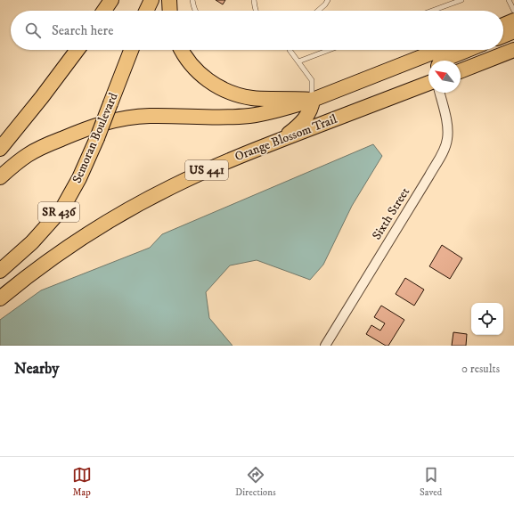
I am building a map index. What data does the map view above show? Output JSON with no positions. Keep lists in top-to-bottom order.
{
  "streets": {
    "main road": [
      "Semoran Boulevard",
      "Orange Blossom Trail",
      "US 441",
      "SR 436"
    ],
    "street": ["Sixth Street"]
  },
  "north": "top left",
  "page": {
    "search": "Search here",
    "heading": ["Nearby", "0 results"],
    "nav": ["Map", "Directions", "Saved"]
  }
}
